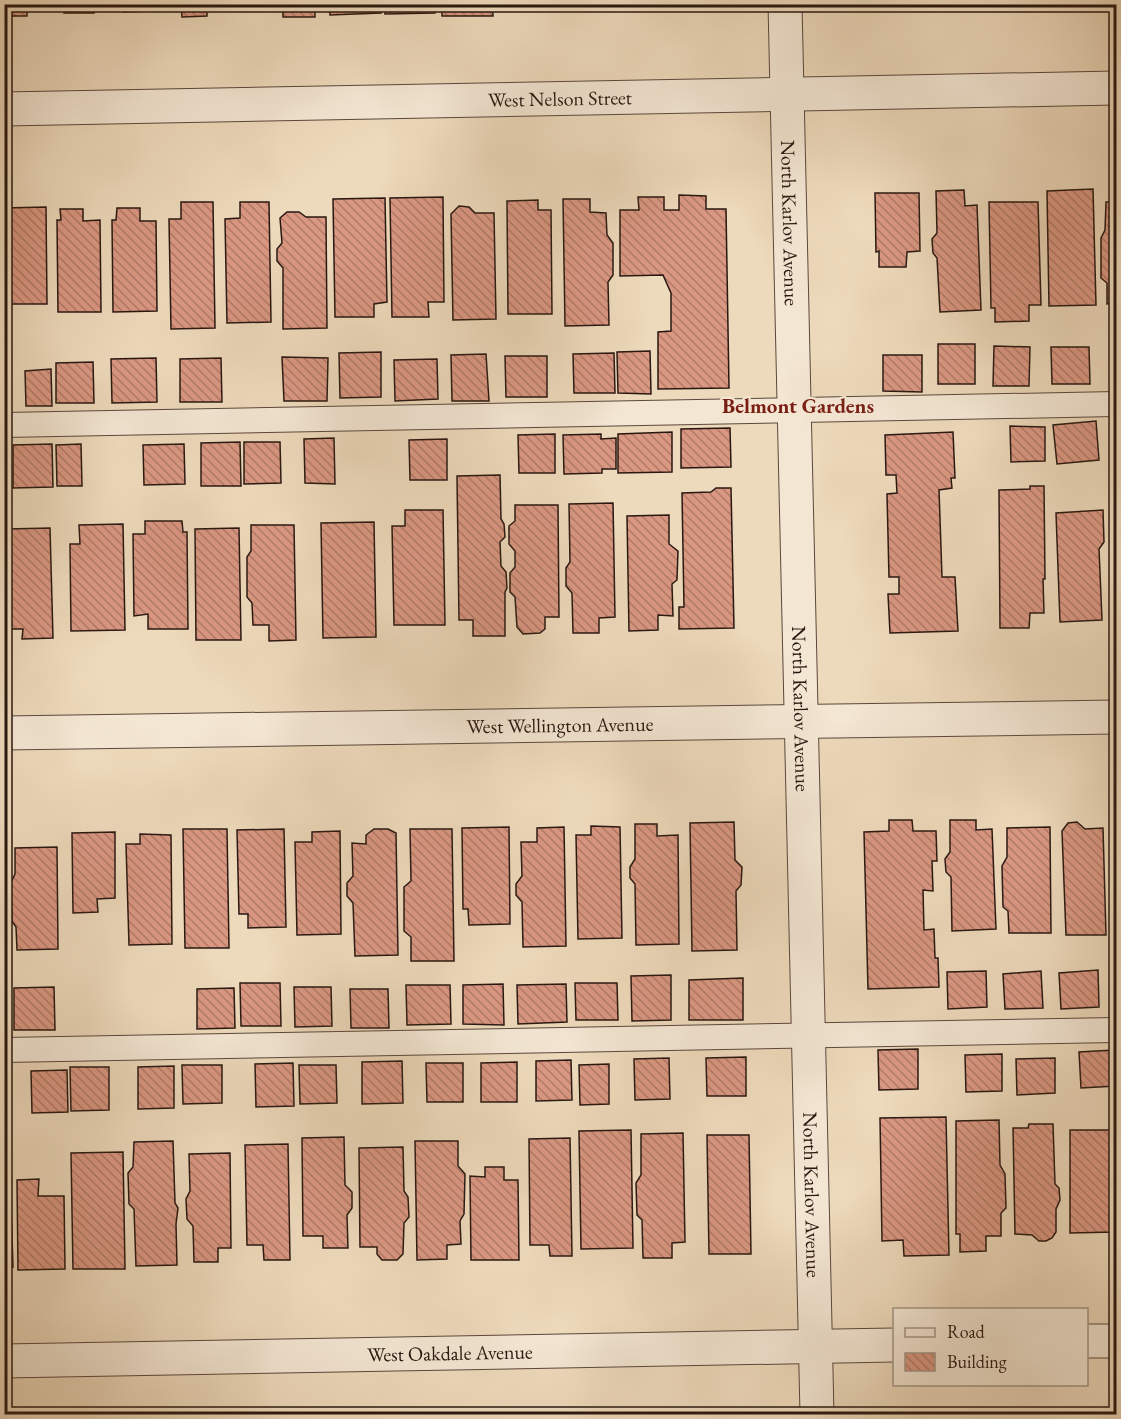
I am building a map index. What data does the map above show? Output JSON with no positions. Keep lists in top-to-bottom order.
{
  "streets": {
    "street": [
      "West Nelson Street",
      "North Karlov Avenue",
      "West Wellington Avenue",
      "West Oakdale Avenue"
    ]
  },
  "crossings": [
    ["West Nelson Street", "North Karlov Avenue"],
    ["North Karlov Avenue", "West Wellington Avenue"],
    ["North Karlov Avenue", "West Oakdale Avenue"]
  ],
  "districts": ["Belmont Gardens"],
  "legend": ["Road", "Building"]
}
